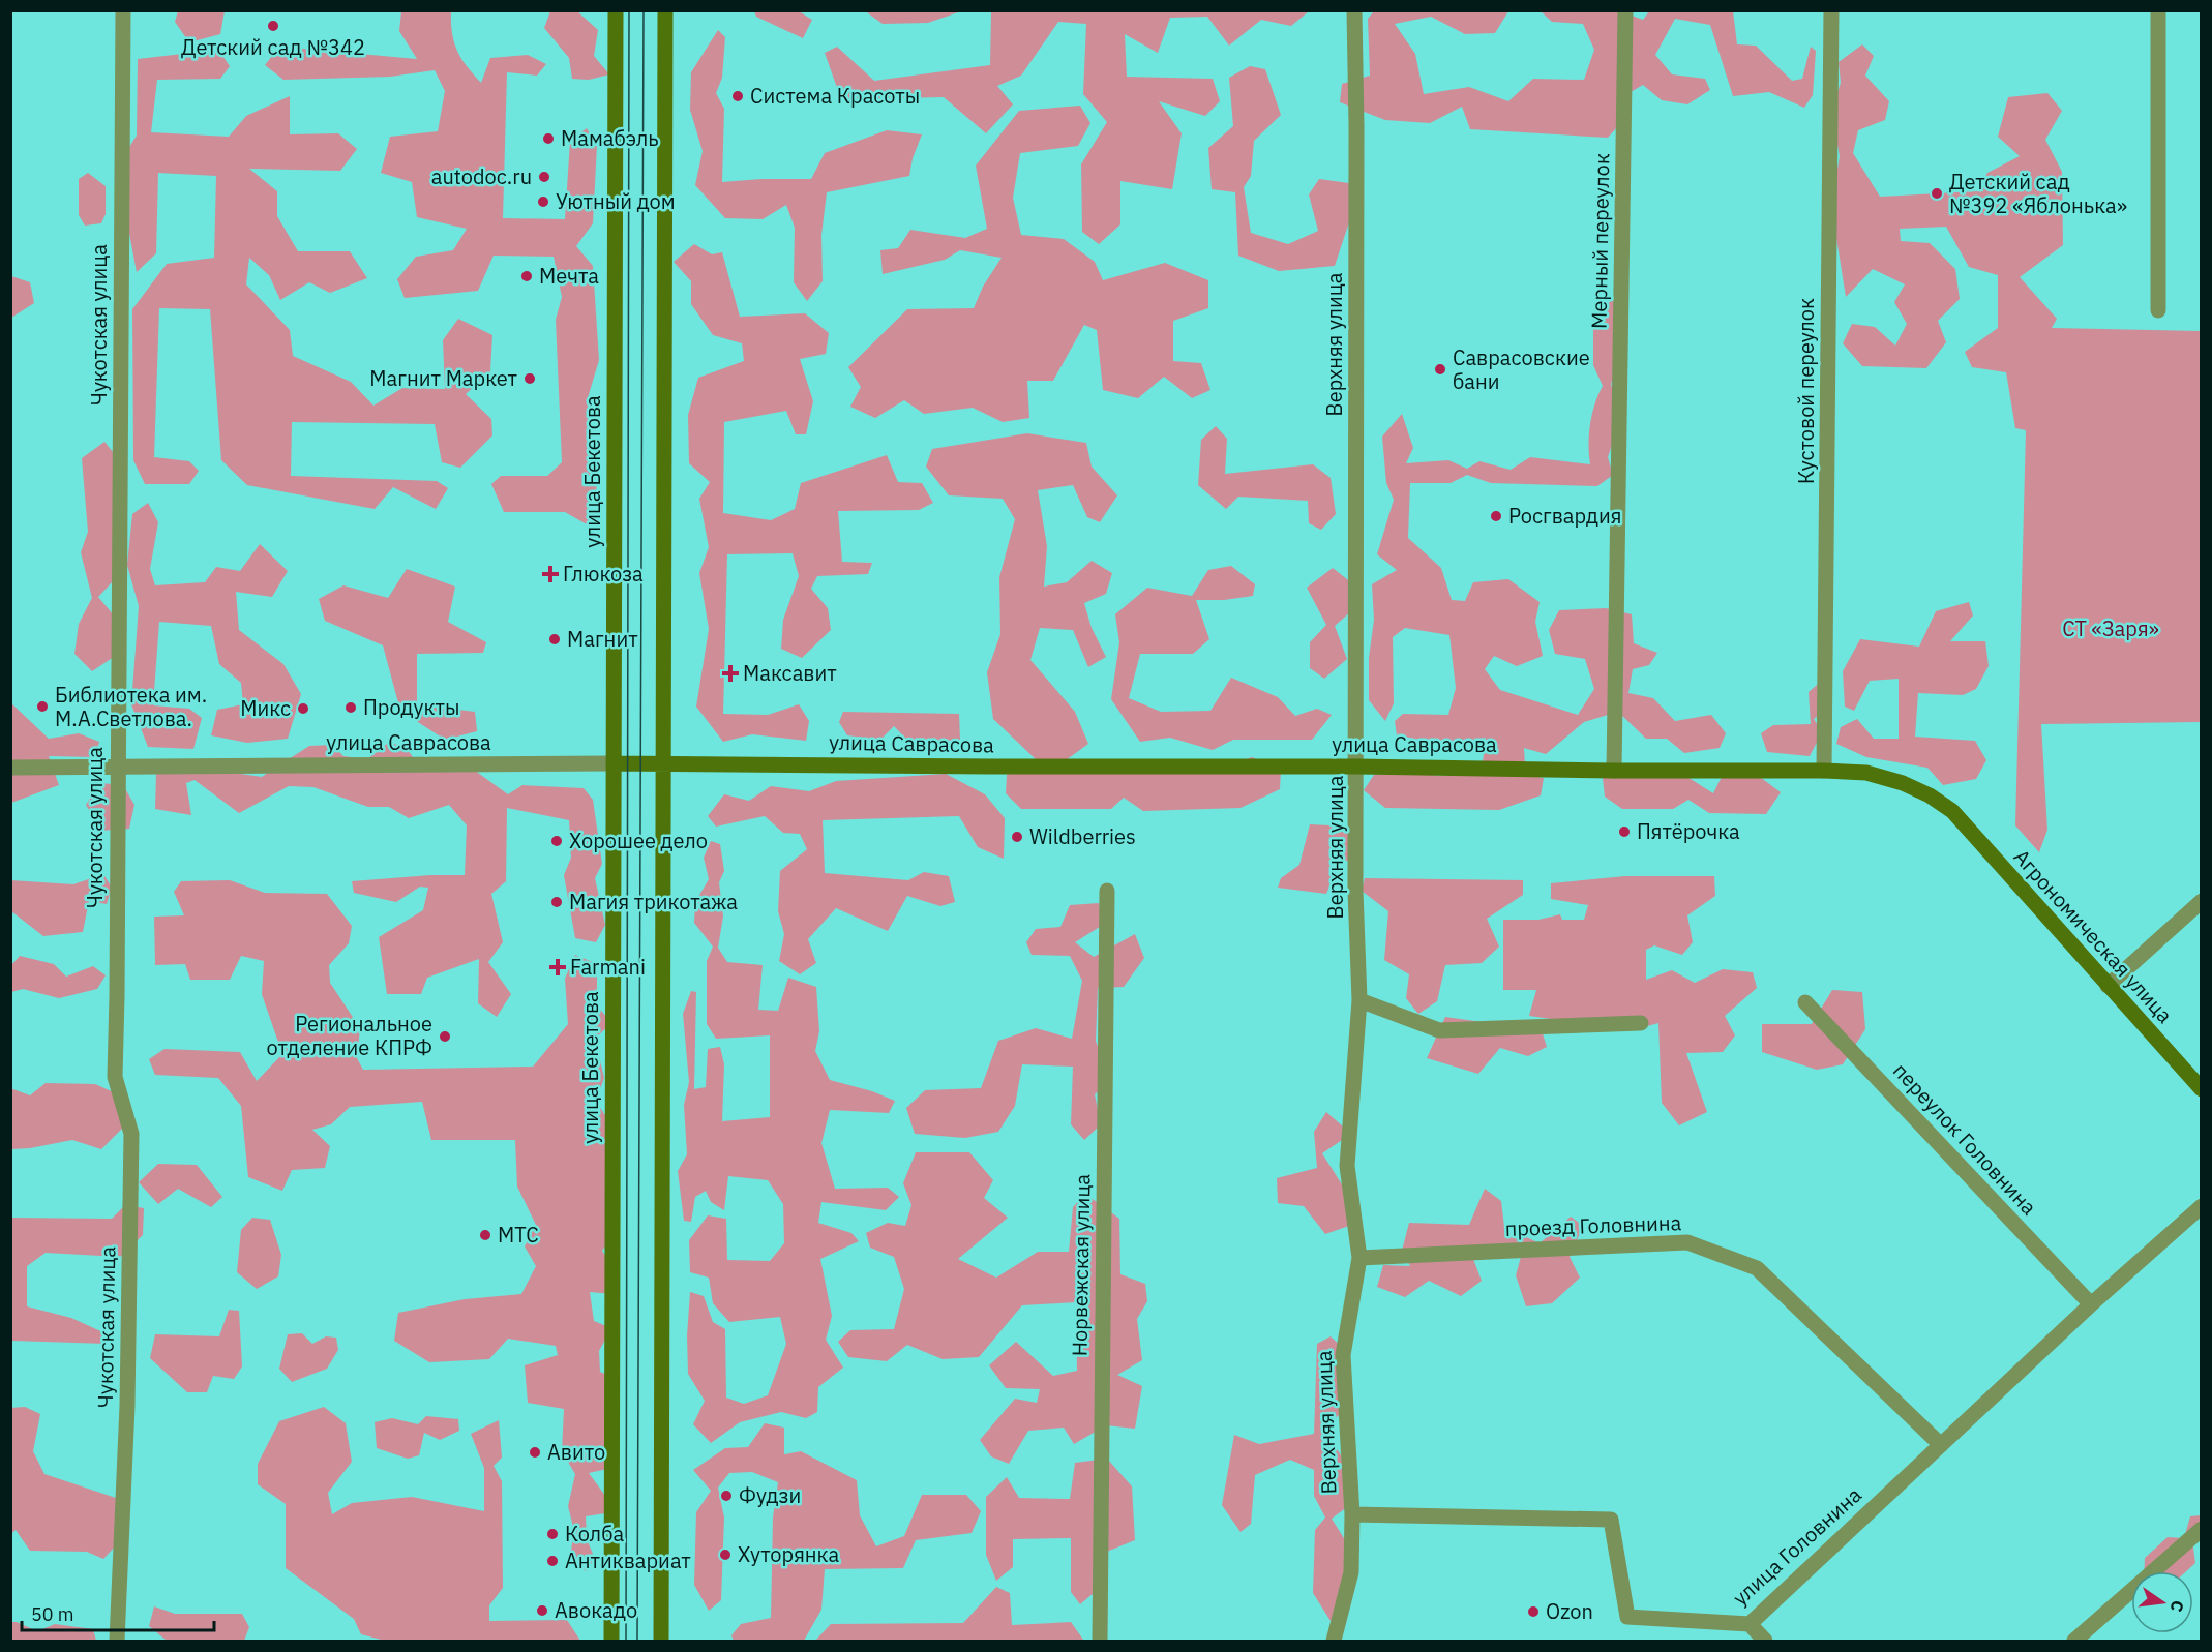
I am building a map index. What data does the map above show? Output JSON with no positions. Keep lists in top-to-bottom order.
{
  "streets": {
    "main road": ["улица Бекетова", "улица Саврасова", "Агрономическая улица"],
    "street": [
      "Мерный переулок",
      "Чукотская улица",
      "Верхняя улица",
      "Кустовой переулок",
      "переулок Головнина",
      "проезд Головнина",
      "Норвежская улица",
      "улица Головнина"
    ]
  },
  "crossings": [
    ["Мерный переулок", "улица Саврасова"],
    ["Чукотская улица", "улица Саврасова"],
    ["Верхняя улица", "улица Саврасова"],
    ["Верхняя улица", "проезд Головнина"],
    ["Верхняя улица", "улица Головнина"],
    ["Кустовой переулок", "улица Саврасова"],
    ["улица Бекетова", "улица Саврасова"],
    ["улица Саврасова", "Агрономическая улица"],
    ["переулок Головнина", "улица Головнина"],
    ["проезд Головнина", "улица Головнина"]
  ],
  "parks": ["СТ «Заря»"],
  "places": {
    "other": [
      "Детский сад №342",
      "Система Красоты",
      "Мамабэль",
      "autodoc.ru",
      "Детский сад №392 «Яблонька»",
      "Уютный дом",
      "Мечта",
      "Саврасовские бани",
      "Магнит Маркет",
      "Росгвардия",
      "Магнит",
      "Библиотека им. М.А.Светлова.",
      "Продукты",
      "Микс",
      "Пятёрочка",
      "Wildberries",
      "Хорошее дело",
      "Магия трикотажа",
      "Региональное отделение КПРФ",
      "МТС",
      "Авито",
      "Фудзи",
      "Колба",
      "Хуторянка",
      "Антиквариат",
      "Авокадо",
      "Ozon"
    ],
    "health": ["Глюкоза", "Максавит", "Farmani"]
  },
  "scale_bar": "50 m",
  "north": "right"
}
